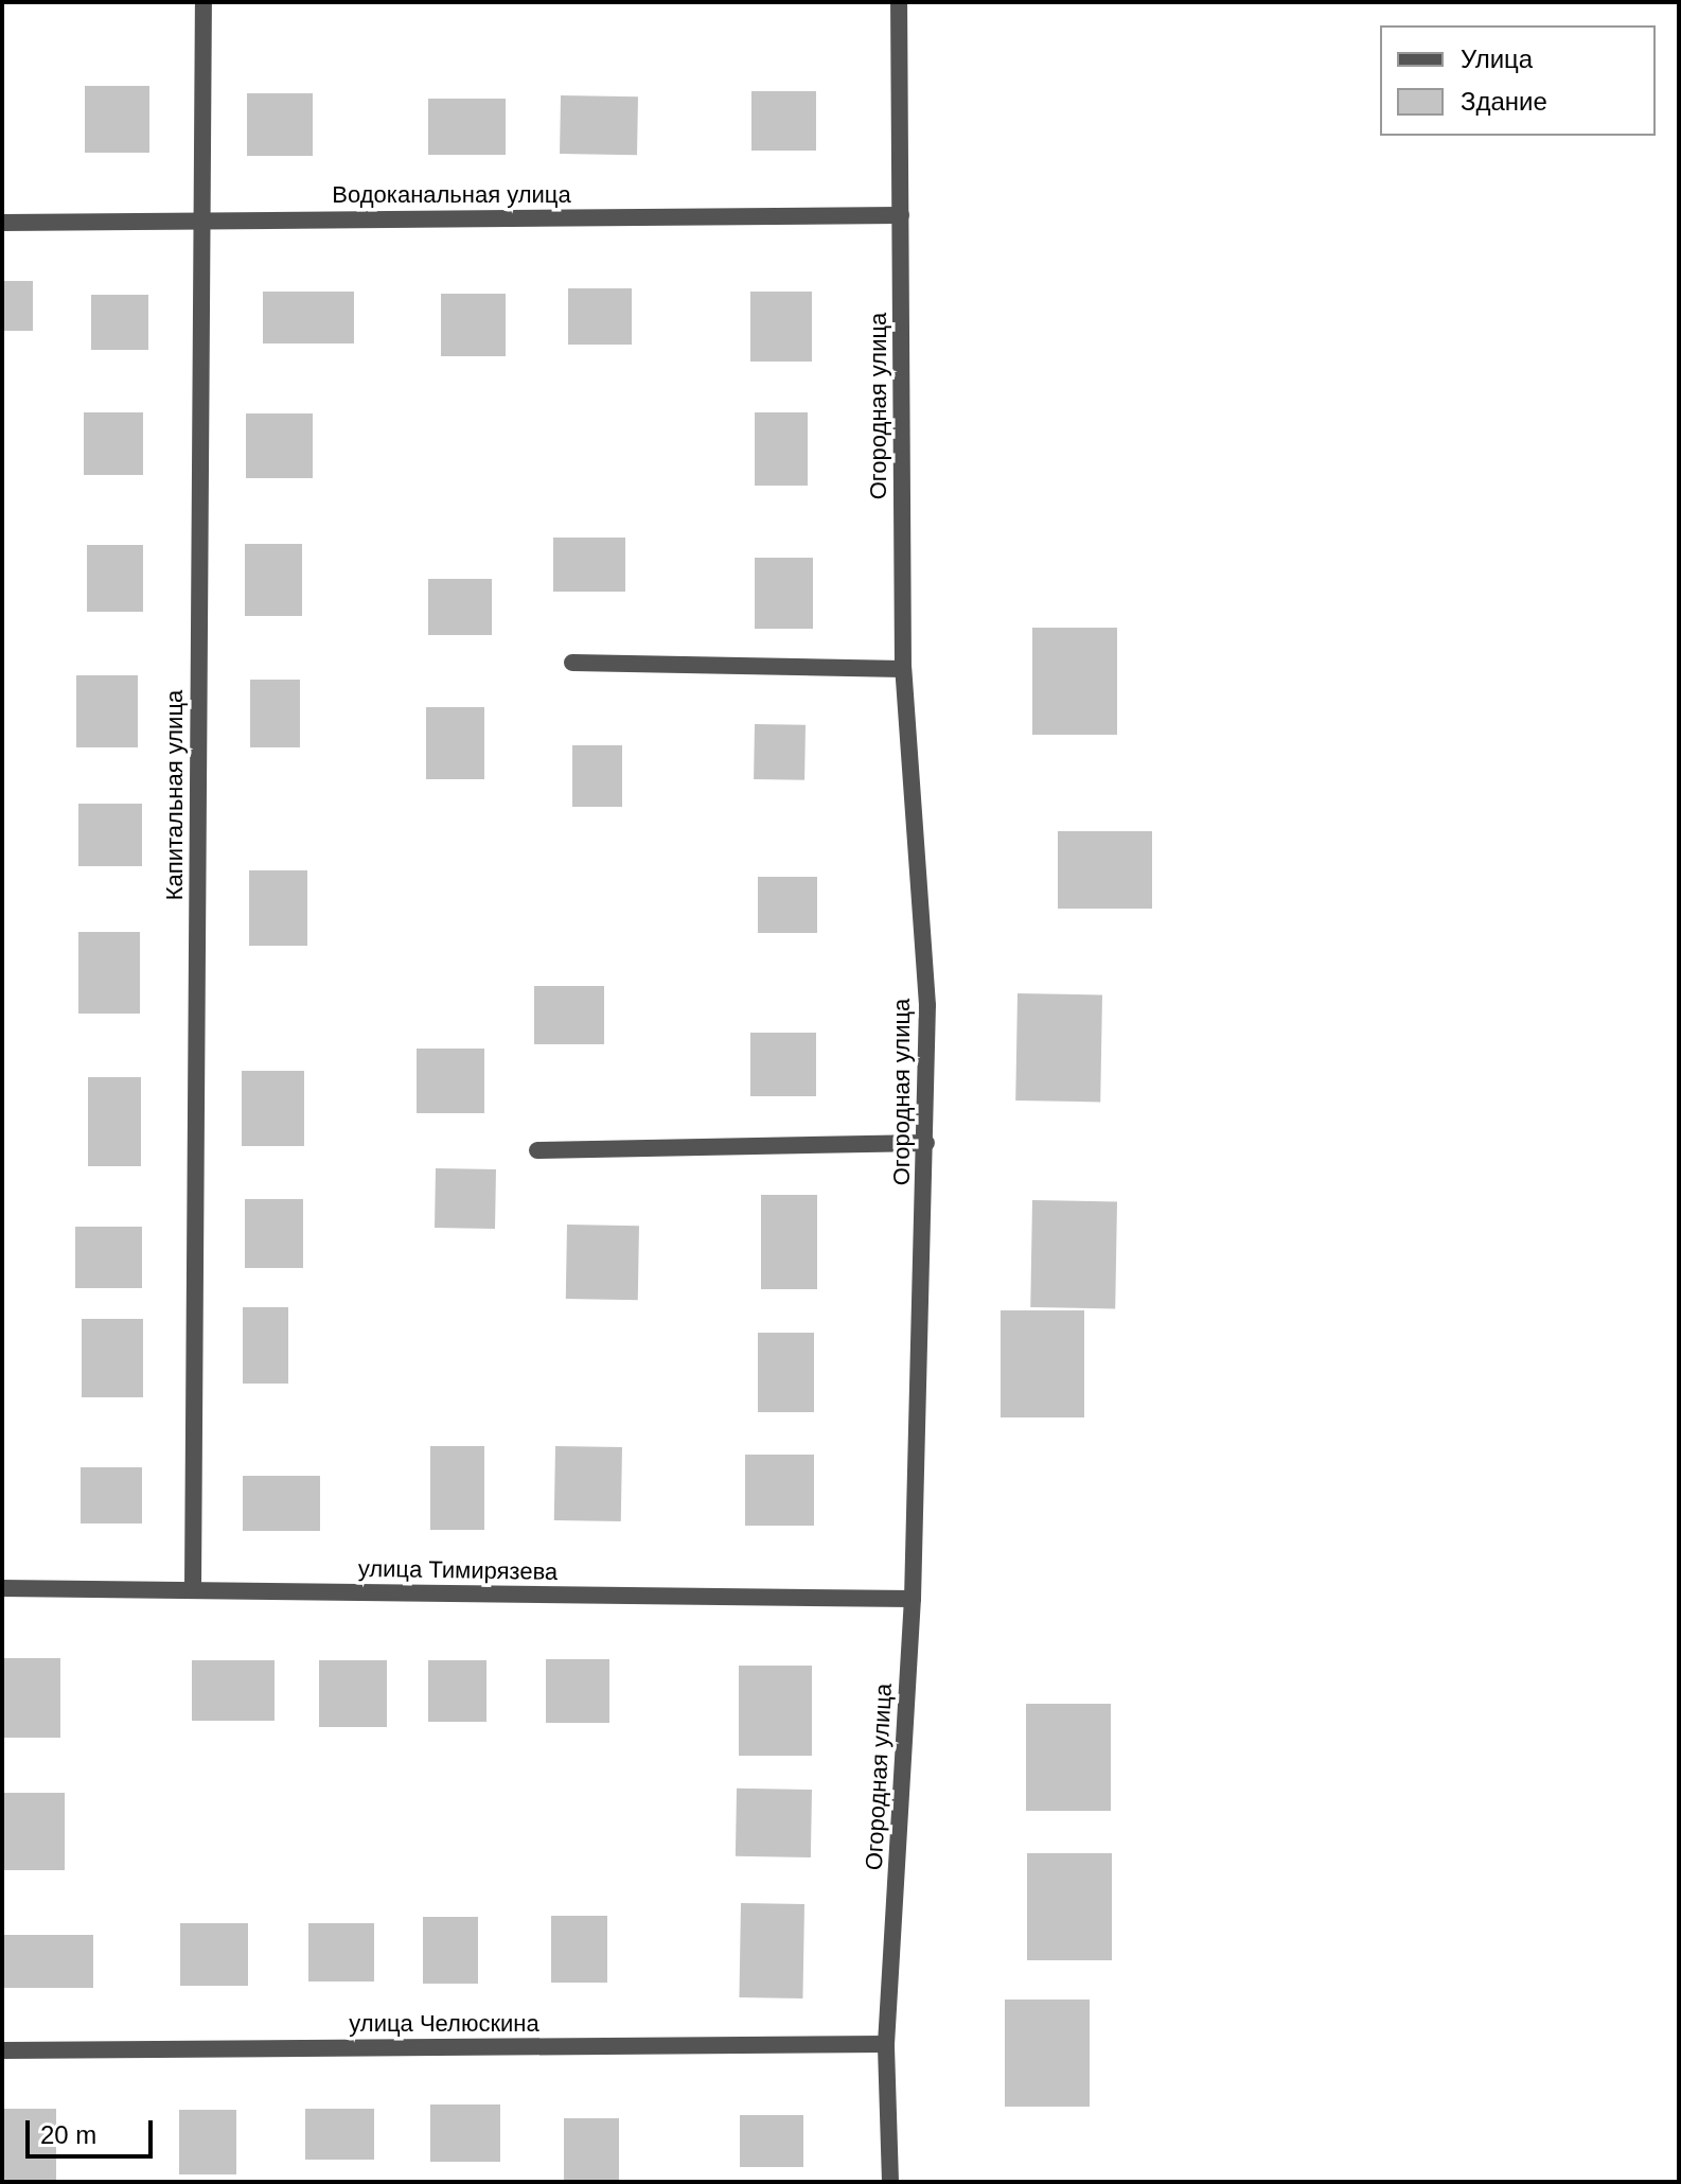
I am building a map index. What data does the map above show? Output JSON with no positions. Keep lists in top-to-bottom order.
{
  "streets": {
    "street": [
      "Водоканальная улица",
      "Огородная улица",
      "Капитальная улица",
      "улица Тимирязева",
      "улица Челюскина"
    ]
  },
  "crossings": [
    ["Водоканальная улица", "Огородная улица"],
    ["Водоканальная улица", "Капитальная улица"],
    ["Огородная улица", "улица Тимирязева"],
    ["Огородная улица", "улица Челюскина"],
    ["Капитальная улица", "улица Тимирязева"]
  ],
  "legend": ["Улица", "Здание"],
  "scale_bar": "20 m"
}
